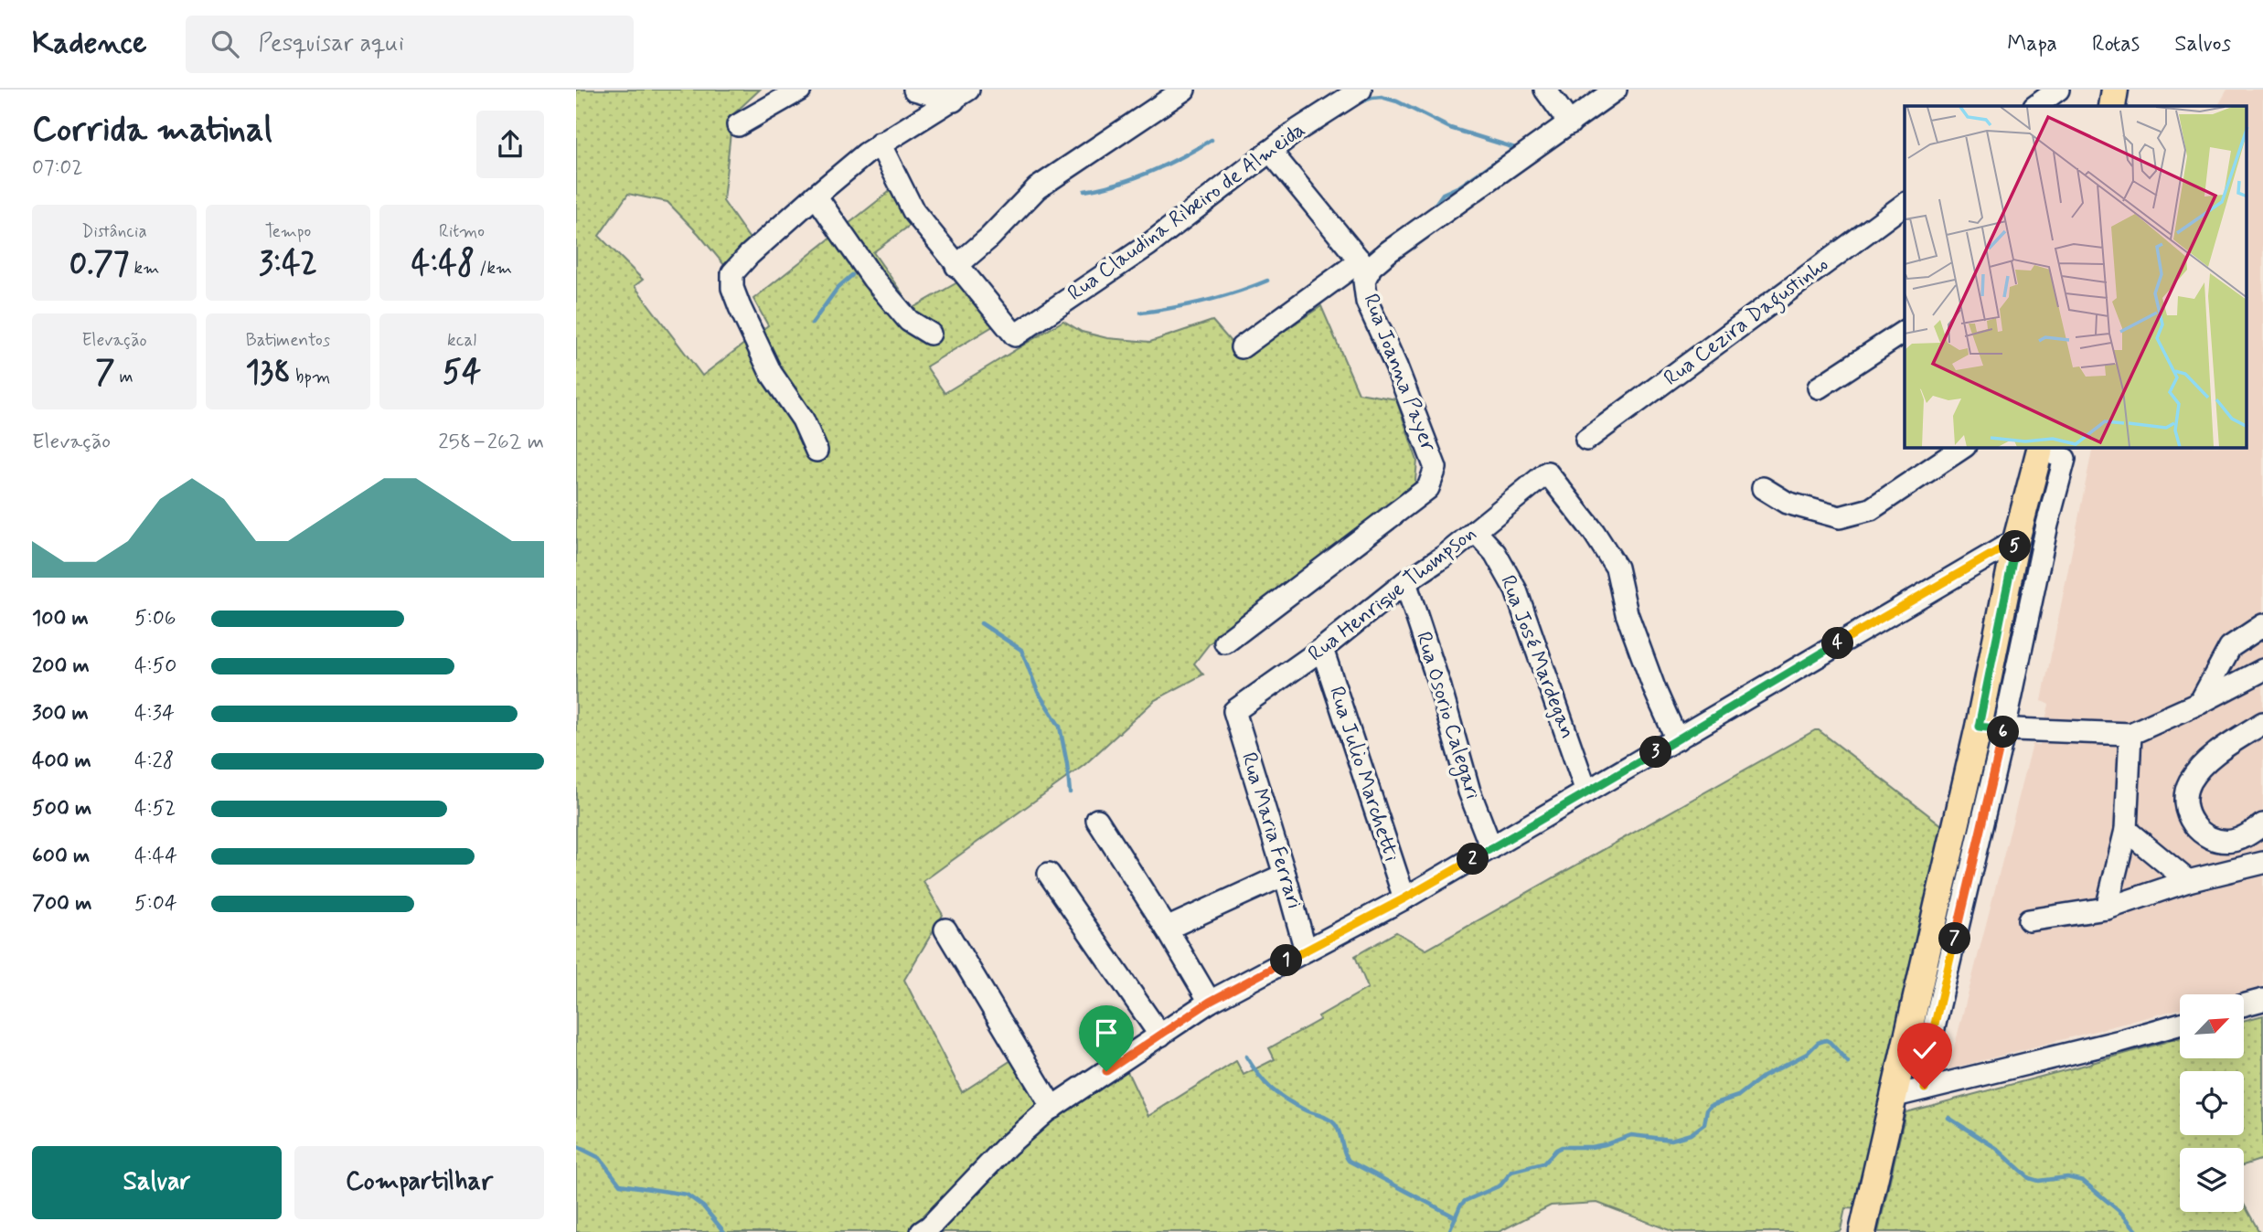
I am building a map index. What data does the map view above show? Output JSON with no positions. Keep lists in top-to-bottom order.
{
  "streets": {
    "street": [
      "Rua Claudina Ribeiro de Almeida",
      "Rua Cezira Dagustinho",
      "Rua Joanna Payer",
      "Rua Henrique Thompson",
      "Rua José Mardegan",
      "Rua Osorio Calegari",
      "Rua Julio Marchetti",
      "Rua Maria Ferrari"
    ]
  },
  "crossings": [
    ["Rua Henrique Thompson", "Rua José Mardegan"],
    ["Rua Henrique Thompson", "Rua Osorio Calegari"],
    ["Rua Henrique Thompson", "Rua Julio Marchetti"],
    ["Rua Henrique Thompson", "Rua Maria Ferrari"]
  ],
  "north": "top right",
  "page": {
    "header": "Kadence",
    "search": "Pesquisar aqui",
    "nav": ["Mapa", "Rotas", "Salvos"],
    "heading": ["Corrida matinal", "07:02"],
    "stats": [
      ["Distância", "0.77 km"],
      ["Tempo", "3:42"],
      ["Ritmo", "4:48 /km"],
      ["Elevação", "7 m"],
      ["Batimentos", "138 bpm"],
      ["kcal", "54"]
    ],
    "chart": ["Elevação", "258–262 m"],
    "pins": [
      "5",
      "4",
      "6",
      "3",
      "2",
      "7",
      "1"
    ],
    "list": [
      {
        "name": "100 m",
        "note": "5:06"
      },
      {
        "name": "200 m",
        "note": "4:50"
      },
      {
        "name": "300 m",
        "note": "4:34"
      },
      {
        "name": "400 m",
        "note": "4:28"
      },
      {
        "name": "500 m",
        "note": "4:52"
      },
      {
        "name": "600 m",
        "note": "4:44"
      },
      {
        "name": "700 m",
        "note": "5:04"
      }
    ],
    "buttons": ["Salvar", "Compartilhar"]
  }
}
